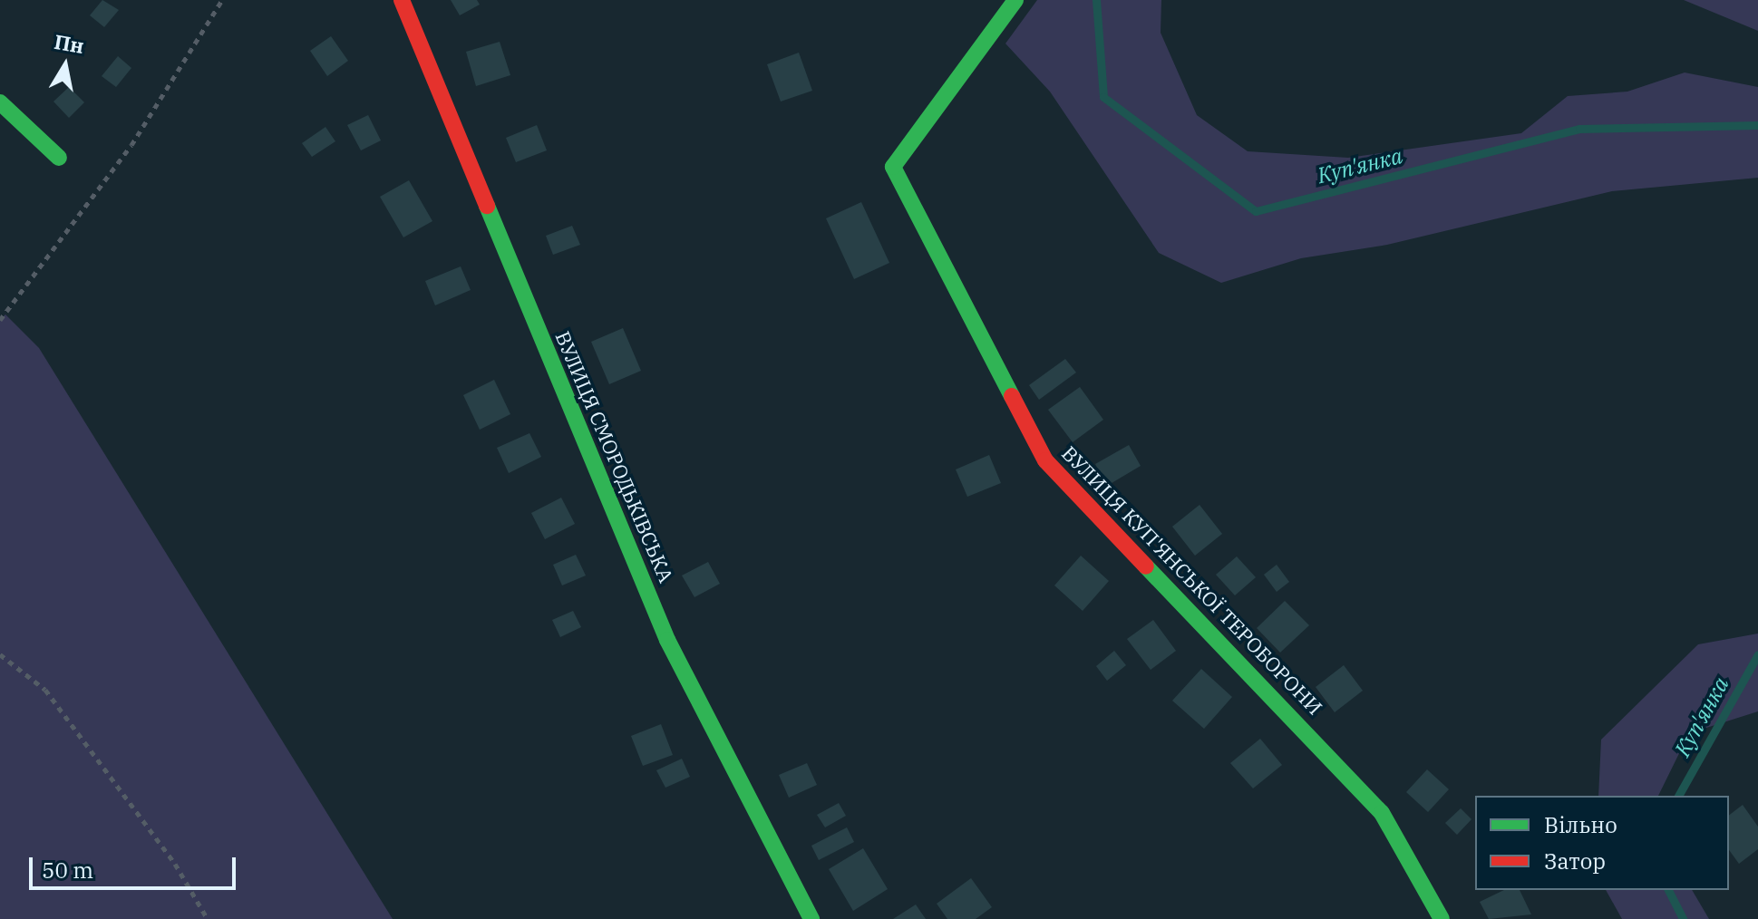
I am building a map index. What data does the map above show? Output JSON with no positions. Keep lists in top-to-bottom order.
{
  "streets": {
    "street": ["ВУЛИЦЯ СМОРОДЬКІВСЬКА", "ВУЛИЦЯ КУП'ЯНСЬКОЇ ТЕРОБОРОНИ"]
  },
  "water": ["Куп'янка"],
  "legend": ["Вільно", "Затор"],
  "scale_bar": "50 m",
  "north": "top"
}
